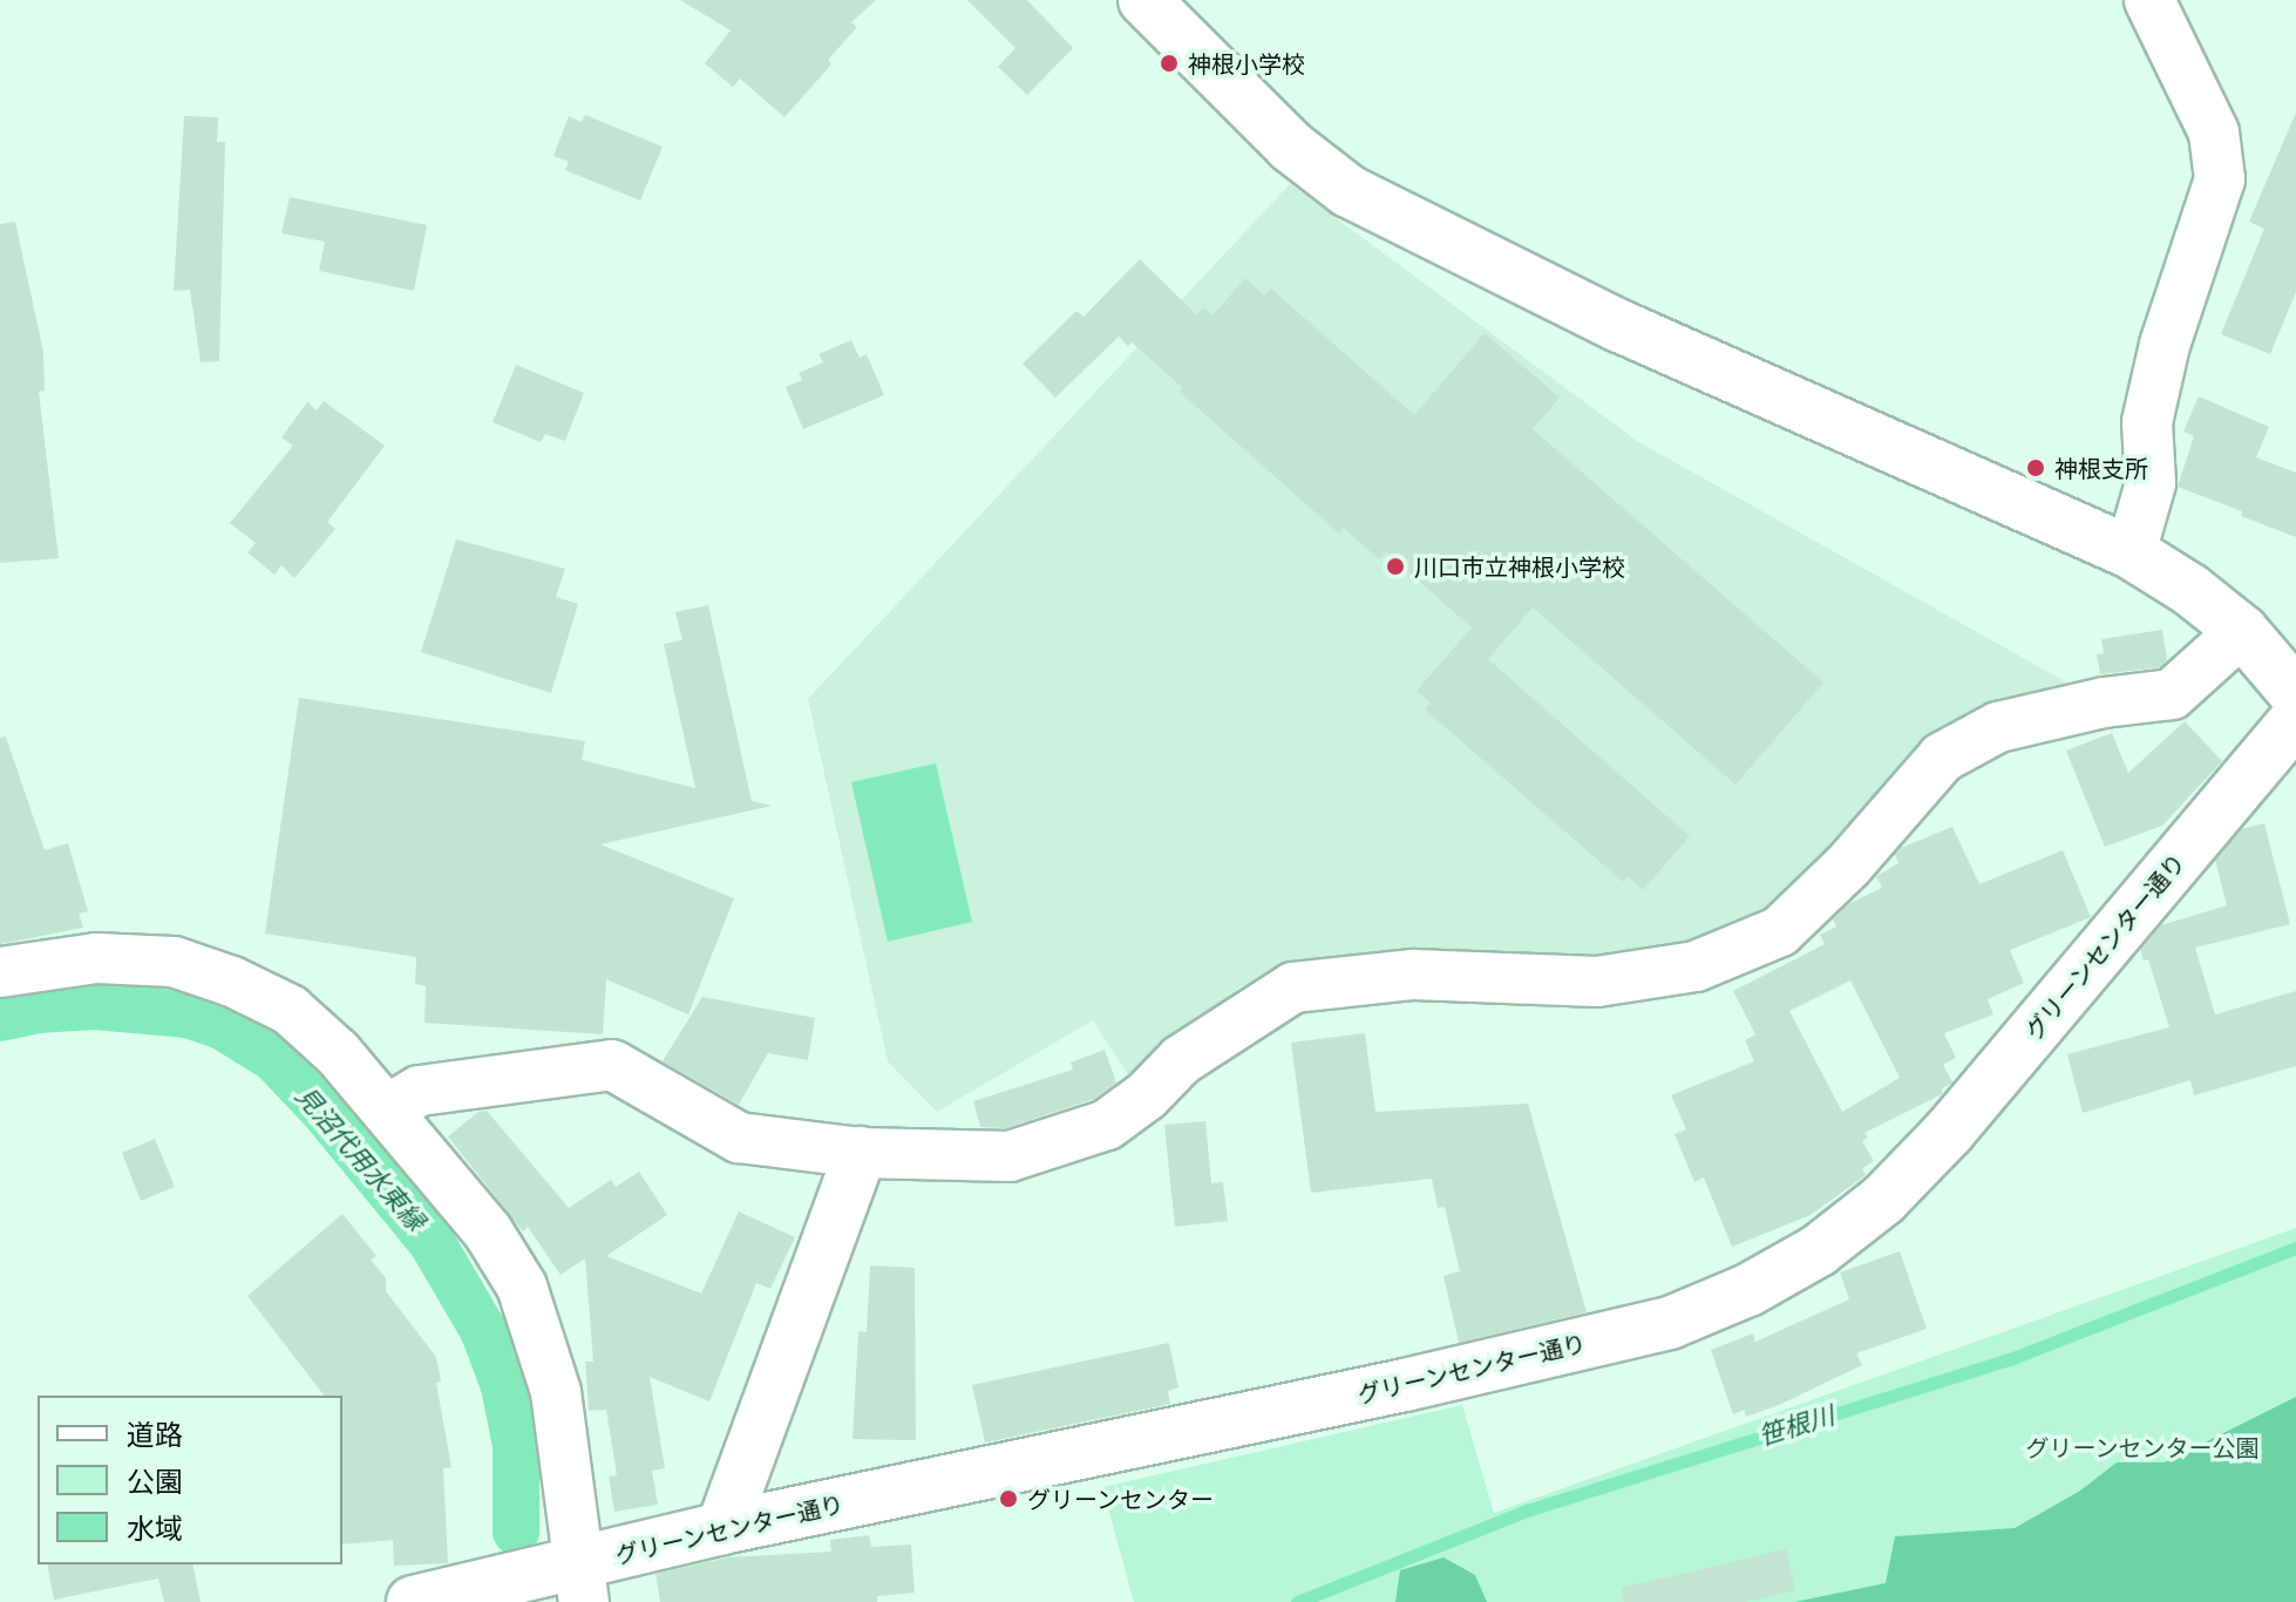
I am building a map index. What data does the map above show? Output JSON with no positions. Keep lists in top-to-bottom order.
{
  "streets": {
    "street": ["グリーンセンター通り"]
  },
  "water": ["見沼代用水東縁", "笹根川"],
  "parks": ["グリーンセンター公園"],
  "places": [
    "神根小学校",
    "神根支所",
    "川口市立神根小学校",
    "グリーンセンター"
  ],
  "legend": ["道路", "公園", "水域"]
}
